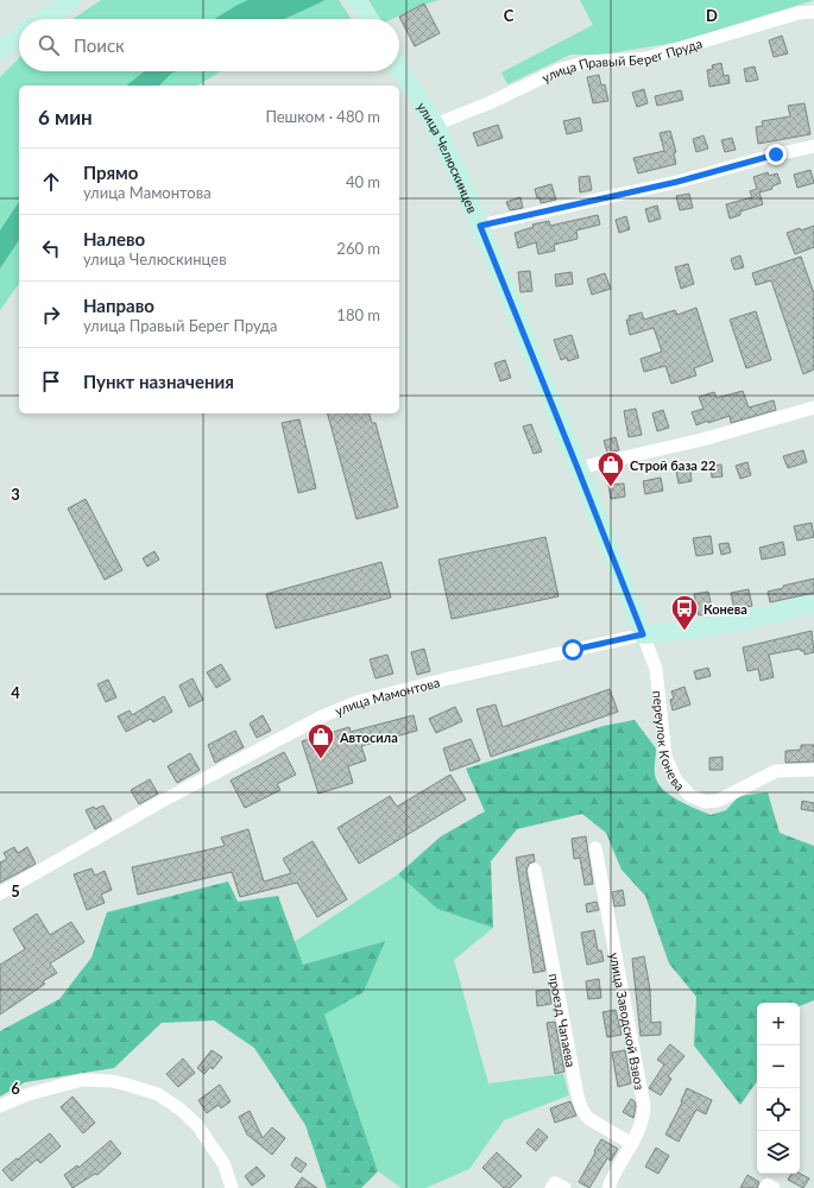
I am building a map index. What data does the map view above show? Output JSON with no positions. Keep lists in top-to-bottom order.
{
  "streets": {
    "main road": ["улица Челюскинцев", "улица Мамонтова"],
    "street": [
      "улица Правый Берег Пруда",
      "переулок Конева",
      "проезд Чапаева",
      "улица Заводской Взвоз"
    ]
  },
  "crossings": [
    ["улица Правый Берег Пруда", "улица Челюскинцев"],
    ["улица Челюскинцев", "улица Мамонтова"],
    ["улица Челюскинцев", "переулок Конева"],
    ["улица Мамонтова", "переулок Конева"],
    ["проезд Чапаева", "улица Заводской Взвоз"]
  ],
  "places": {
    "shop": ["Строй база 22", "Автосила"],
    "bus stop": ["Конева"]
  },
  "page": {
    "search": "Поиск",
    "heading": ["6 мин", "Пешком · 480 m"],
    "list": [
      ["Прямо", "улица Мамонтова", "40 m"],
      ["Налево", "улица Челюскинцев", "260 m"],
      ["Направо", "улица Правый Берег Пруда", "180 m"],
      "Пункт назначения"
    ],
    "map_buttons": ["+", "−"]
  },
  "grid": {
    "columns": ["C", "D"],
    "rows": [
      "3",
      "4",
      "5",
      "6"
    ]
  }
}
